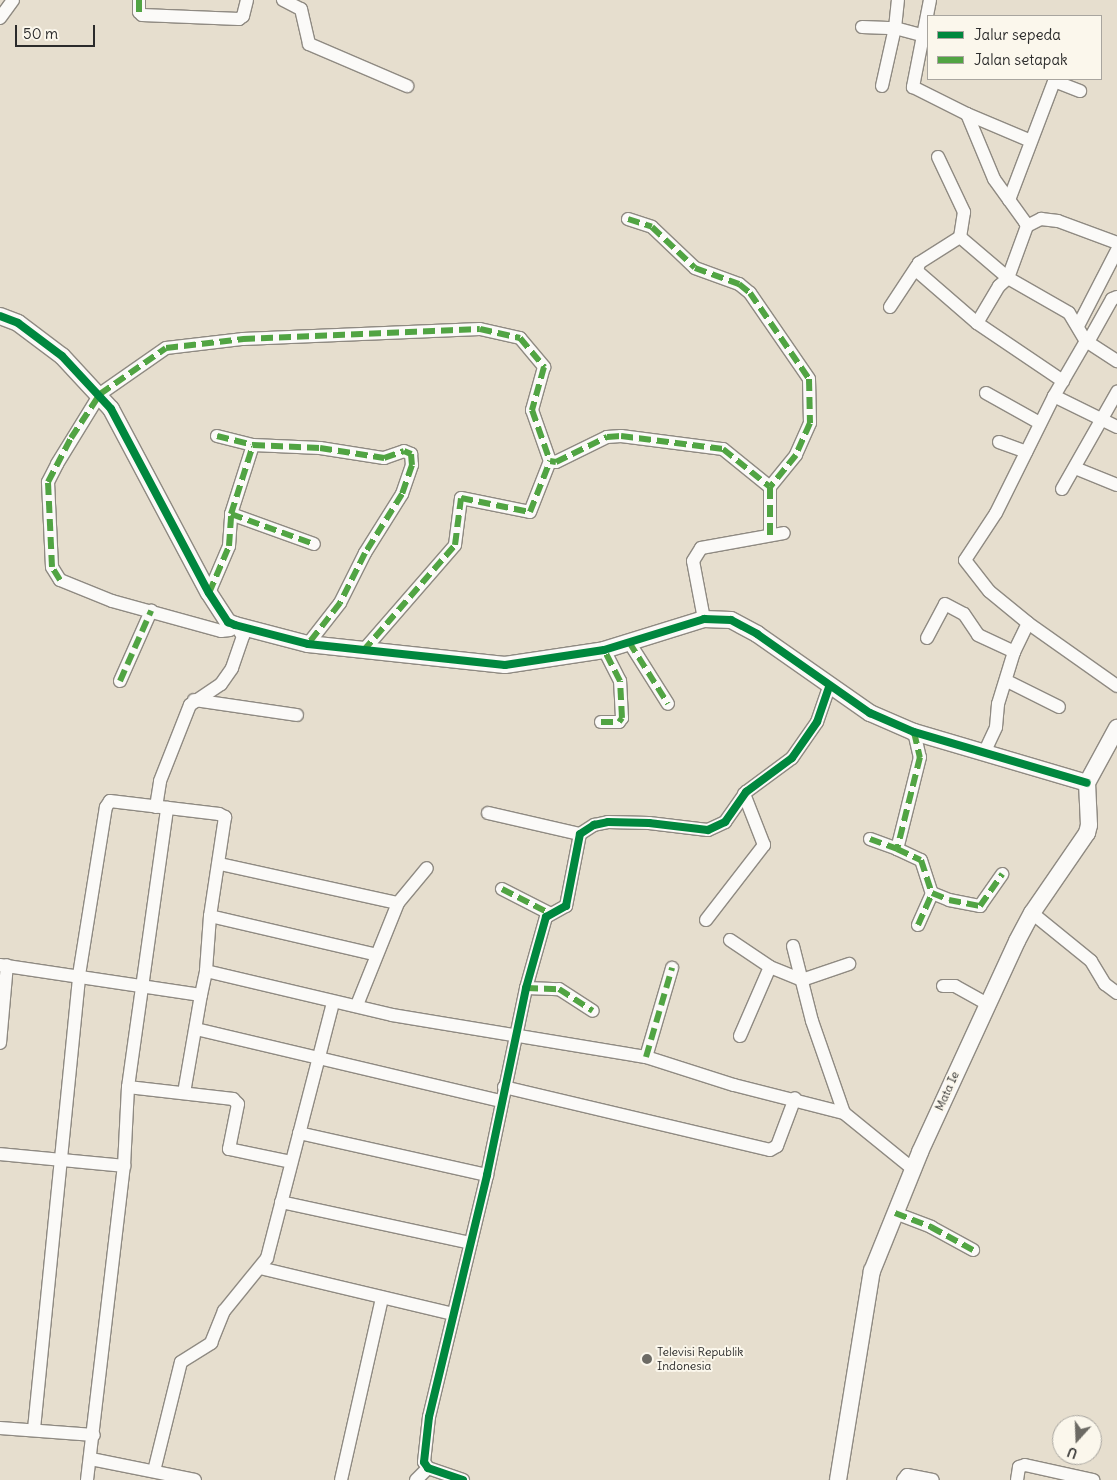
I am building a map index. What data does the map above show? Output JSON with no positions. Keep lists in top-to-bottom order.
{
  "streets": {
    "street": ["Mata Ie"]
  },
  "places": ["Televisi Republik Indonesia"],
  "legend": ["Jalur sepeda", "Jalan setapak"],
  "scale_bar": "50 m",
  "north": "bottom"
}
